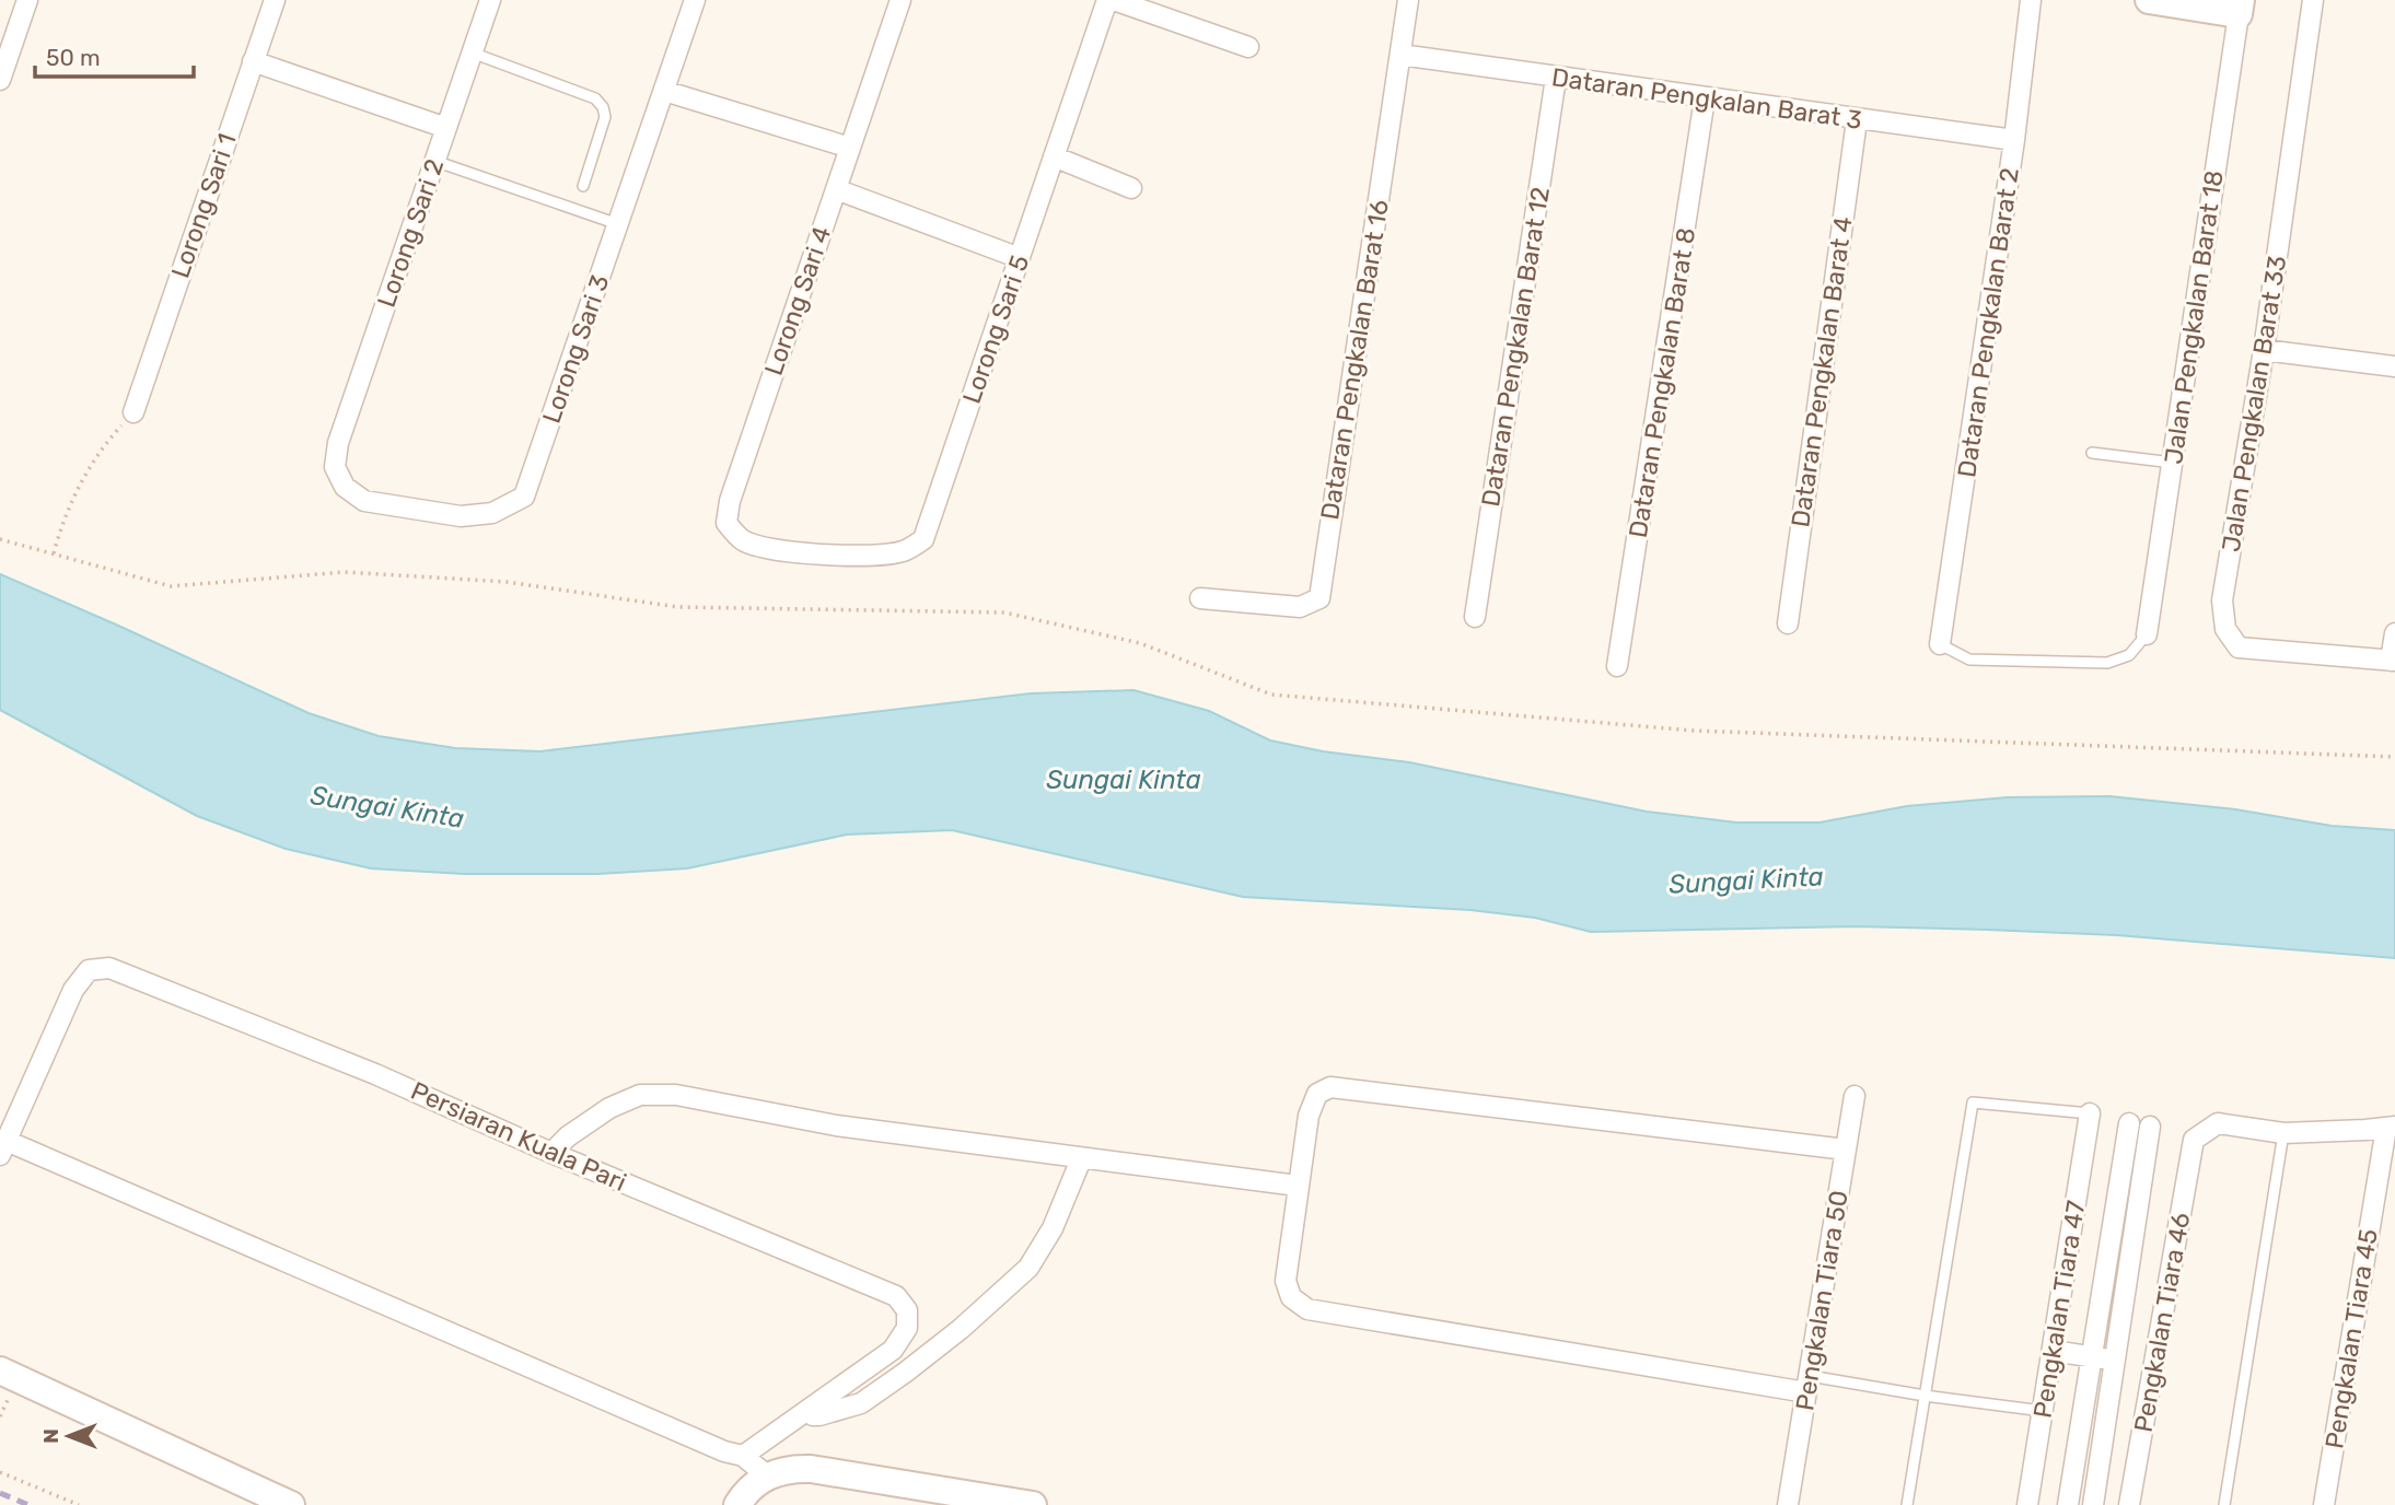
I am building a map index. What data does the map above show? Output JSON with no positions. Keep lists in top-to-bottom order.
{
  "streets": {
    "street": [
      "Dataran Pengkalan Barat 3",
      "Lorong Sari 1",
      "Lorong Sari 2",
      "Lorong Sari 4",
      "Jalan Pengkalan Barat 18",
      "Dataran Pengkalan Barat 2",
      "Lorong Sari 5",
      "Dataran Pengkalan Barat 12",
      "Lorong Sari 3",
      "Dataran Pengkalan Barat 16",
      "Dataran Pengkalan Barat 4",
      "Dataran Pengkalan Barat 8",
      "Jalan Pengkalan Barat 33",
      "Persiaran Kuala Pari",
      "Pengkalan Tiara 50",
      "Pengkalan Tiara 47",
      "Pengkalan Tiara 46",
      "Pengkalan Tiara 45"
    ]
  },
  "crossings": [
    ["Dataran Pengkalan Barat 3", "Dataran Pengkalan Barat 2"],
    ["Dataran Pengkalan Barat 3", "Dataran Pengkalan Barat 12"],
    ["Dataran Pengkalan Barat 3", "Dataran Pengkalan Barat 16"],
    ["Dataran Pengkalan Barat 3", "Dataran Pengkalan Barat 4"],
    ["Dataran Pengkalan Barat 3", "Dataran Pengkalan Barat 8"],
    ["Lorong Sari 2", "Lorong Sari 3"],
    ["Lorong Sari 4", "Lorong Sari 5"]
  ],
  "water": ["Sungai Kinta"],
  "scale_bar": "50 m",
  "north": "left"
}
